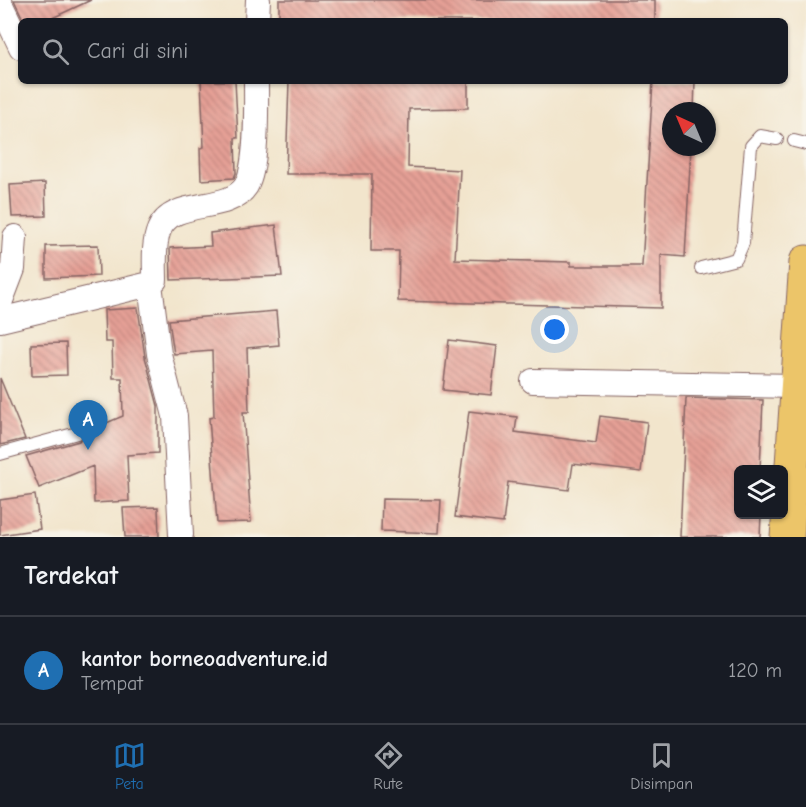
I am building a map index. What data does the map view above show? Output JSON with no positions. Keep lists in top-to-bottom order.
{
  "north": "top left",
  "page": {
    "search": "Cari di sini",
    "pins": "A",
    "heading": "Terdekat",
    "list": [
      {
        "mark": "A",
        "name": "kantor borneoadventure.id",
        "note": "Tempat",
        "value": "120 m"
      }
    ],
    "nav": ["Peta", "Rute", "Disimpan"]
  }
}
